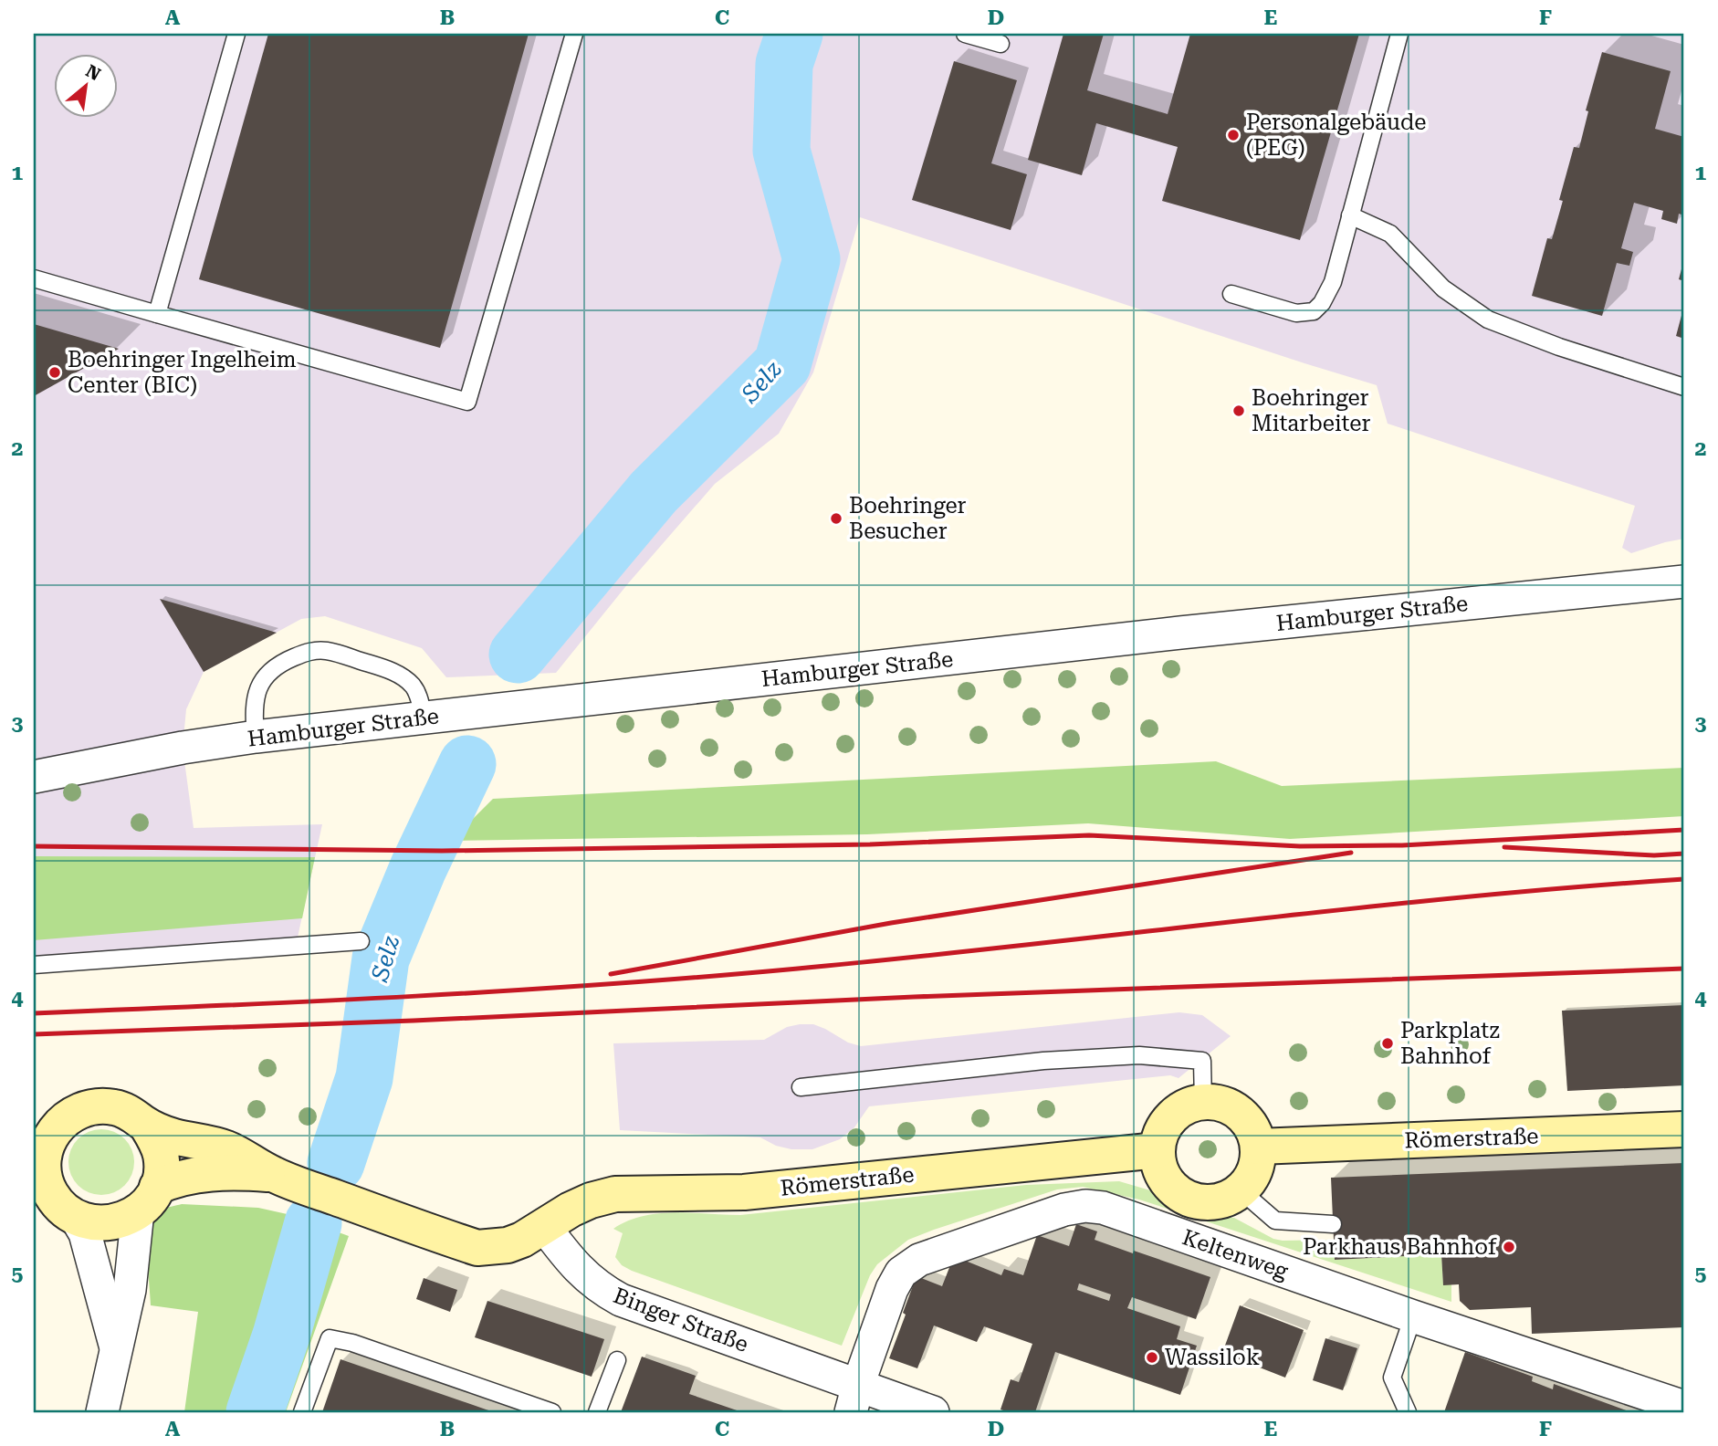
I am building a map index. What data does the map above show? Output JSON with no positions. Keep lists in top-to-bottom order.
{
  "streets": {
    "main road": ["Römerstraße"],
    "street": ["Hamburger Straße", "Keltenweg", "Binger Straße"]
  },
  "crossings": [
    ["Römerstraße", "Binger Straße"],
    ["Keltenweg", "Binger Straße"]
  ],
  "water": ["Selz"],
  "places": [
    "Personalgebäude (PEG)",
    "Boehringer Ingelheim Center (BIC)",
    "Boehringer Mitarbeiter",
    "Boehringer Besucher",
    "Parkplatz Bahnhof",
    "Parkhaus Bahnhof",
    "Wassilok"
  ],
  "north": "top right",
  "grid": {
    "columns": [
      "A",
      "B",
      "C",
      "D",
      "E",
      "F"
    ],
    "rows": [
      "1",
      "2",
      "3",
      "4",
      "5"
    ]
  }
}
